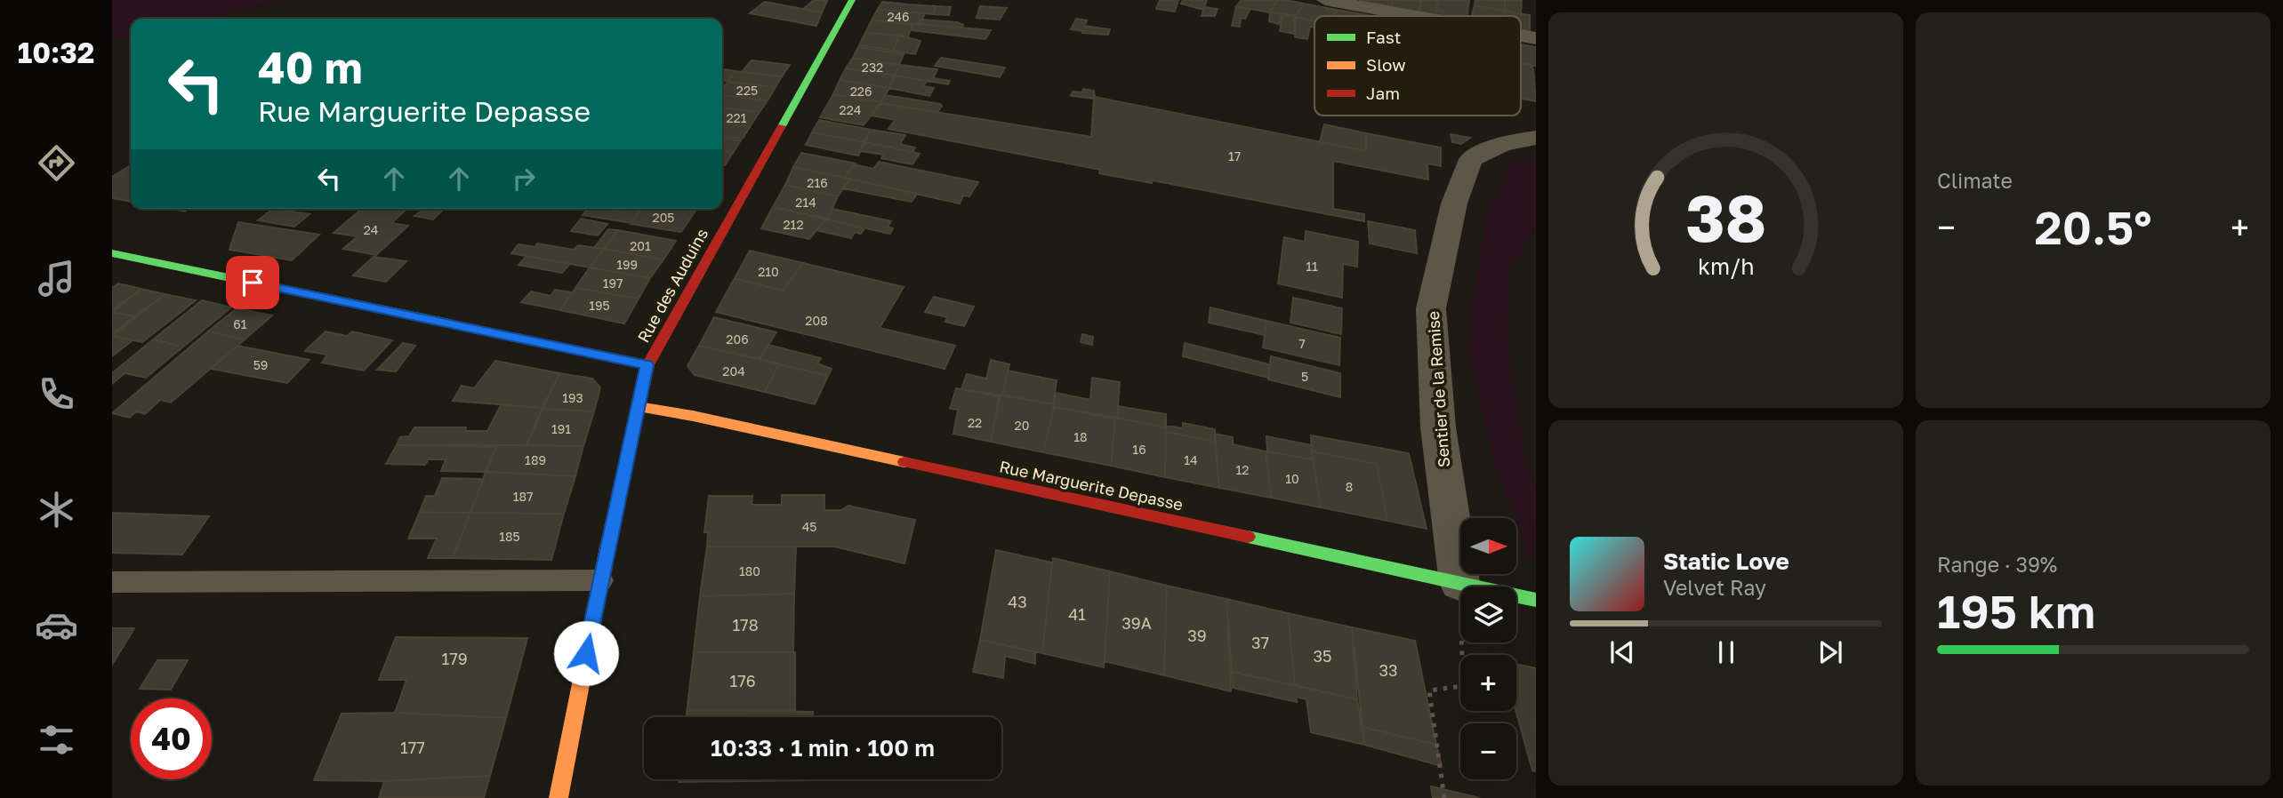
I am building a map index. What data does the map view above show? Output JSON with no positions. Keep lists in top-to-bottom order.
{
  "streets": {
    "street": ["Rue des Auduins", "Sentier de la Remise", "Rue Marguerite Depasse"]
  },
  "crossings": [
    ["Rue des Auduins", "Rue Marguerite Depasse"],
    ["Sentier de la Remise", "Rue Marguerite Depasse"]
  ],
  "house_numbers": [
    "246",
    "232",
    "225",
    "226",
    "224",
    "221",
    "17",
    "216",
    "214",
    "205",
    "212",
    "24",
    "201",
    "199",
    "11",
    "210",
    "197",
    "195",
    "208",
    "61",
    "206",
    "7",
    "59",
    "204",
    "5",
    "193",
    "22",
    "20",
    "191",
    "18",
    "16",
    "189",
    "14",
    "12",
    "10",
    "8",
    "187",
    "45",
    "185",
    "180",
    "43",
    "41",
    "39A",
    "178",
    "39",
    "37",
    "35",
    "179",
    "33",
    "176",
    "177"
  ],
  "legend": ["Fast", "Slow", "Jam"],
  "north": "right",
  "page": {
    "tabs": "10:32",
    "tile": [
      "Climate",
      ["Range · 39%", "195 km"]
    ],
    "turn": ["40 m", "Rue Marguerite Depasse"],
    "heat": ["−", "20.5°", "+"],
    "map_buttons": ["+", "−"],
    "song": ["Static Love", "Velvet Ray"],
    "limit": "40",
    "trip": "10:33 · 1 min · 100 m",
    "gauge": ["38", "km/h"]
  }
}
